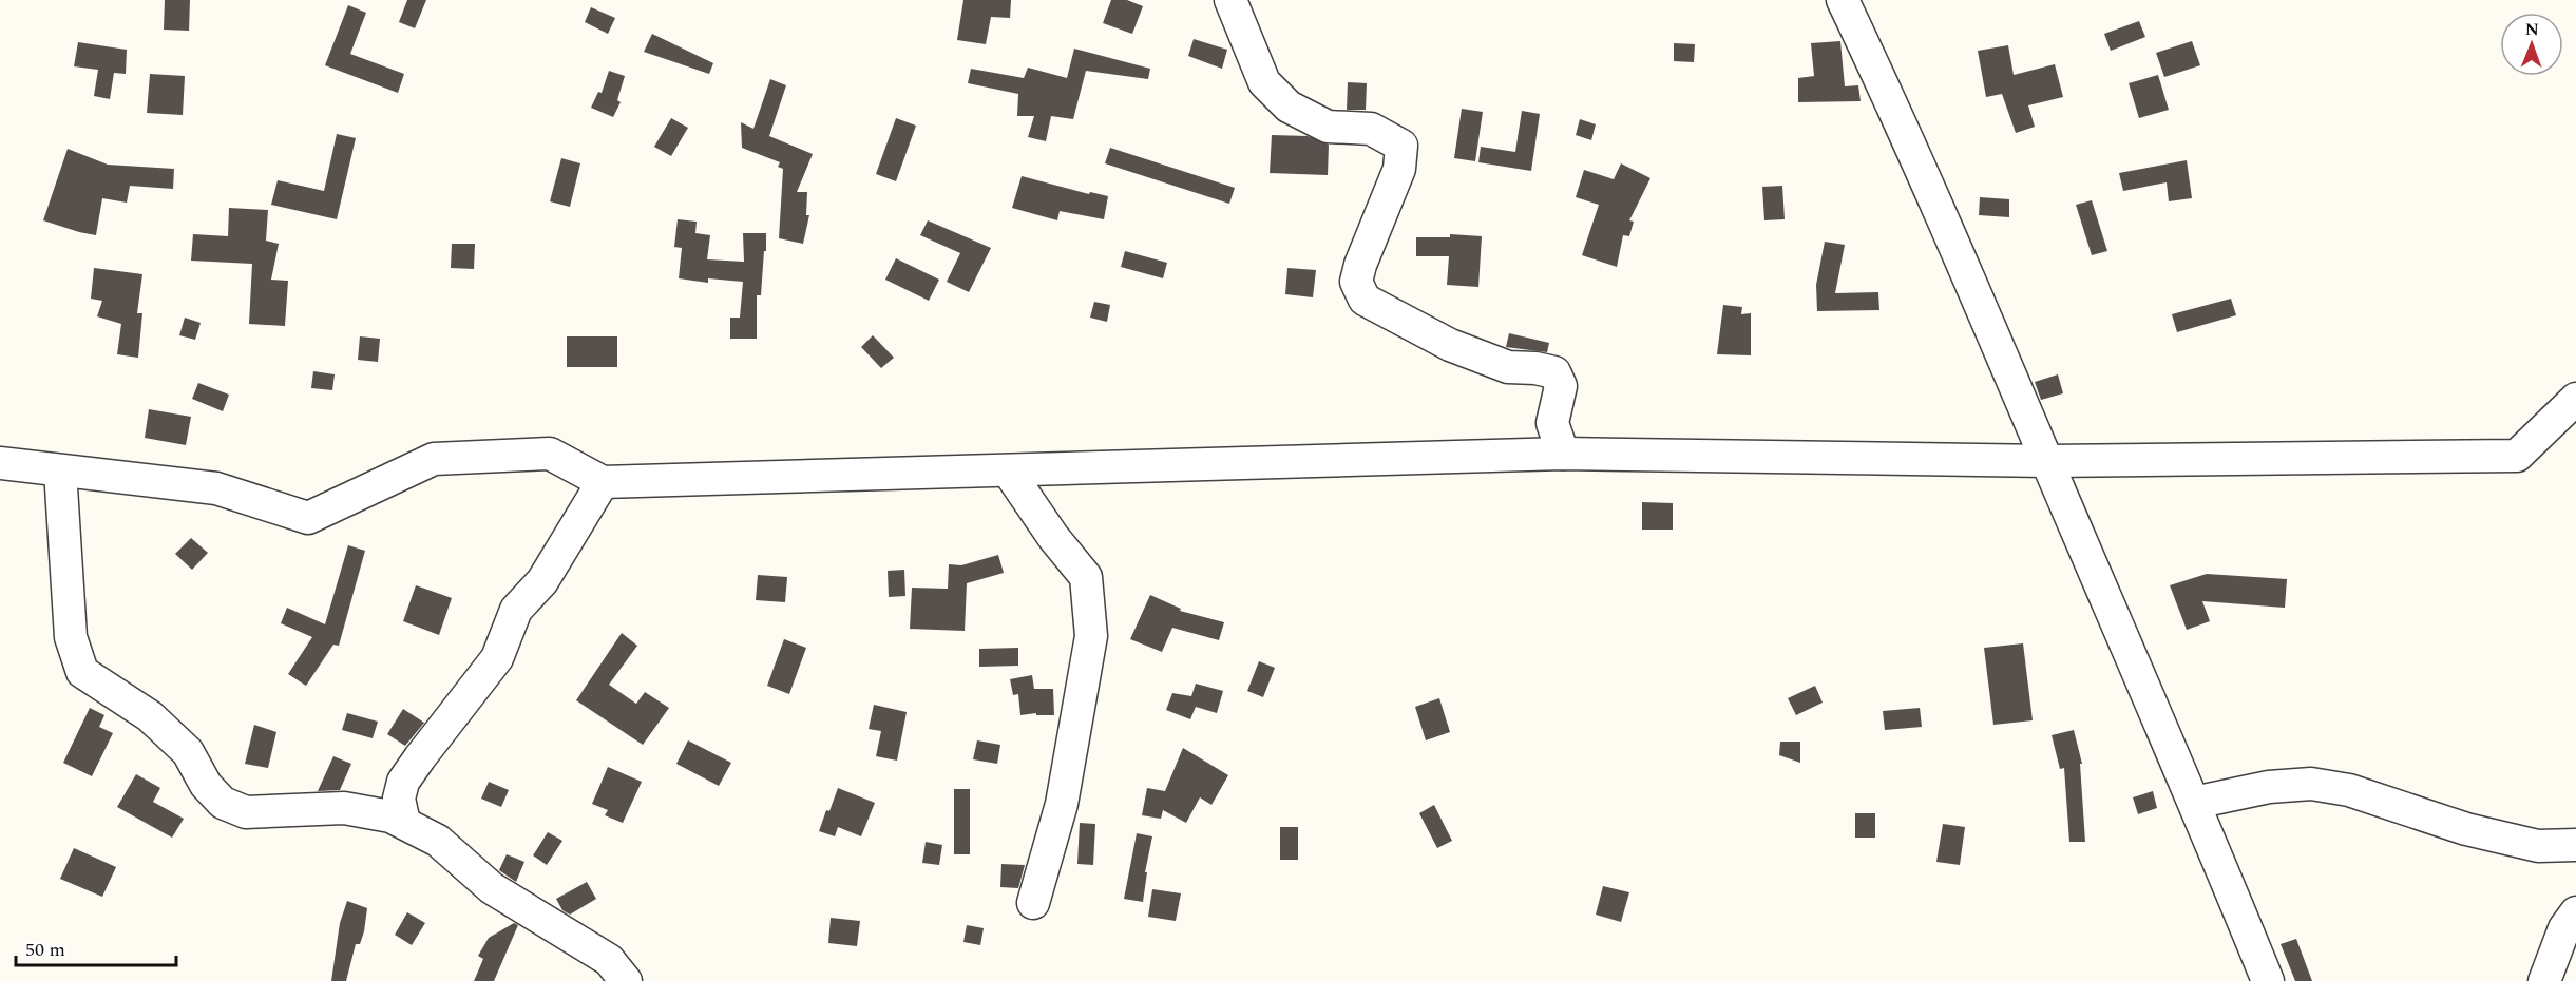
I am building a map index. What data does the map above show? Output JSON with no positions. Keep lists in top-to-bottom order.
{
  "scale_bar": "50 m",
  "north": "top"
}
